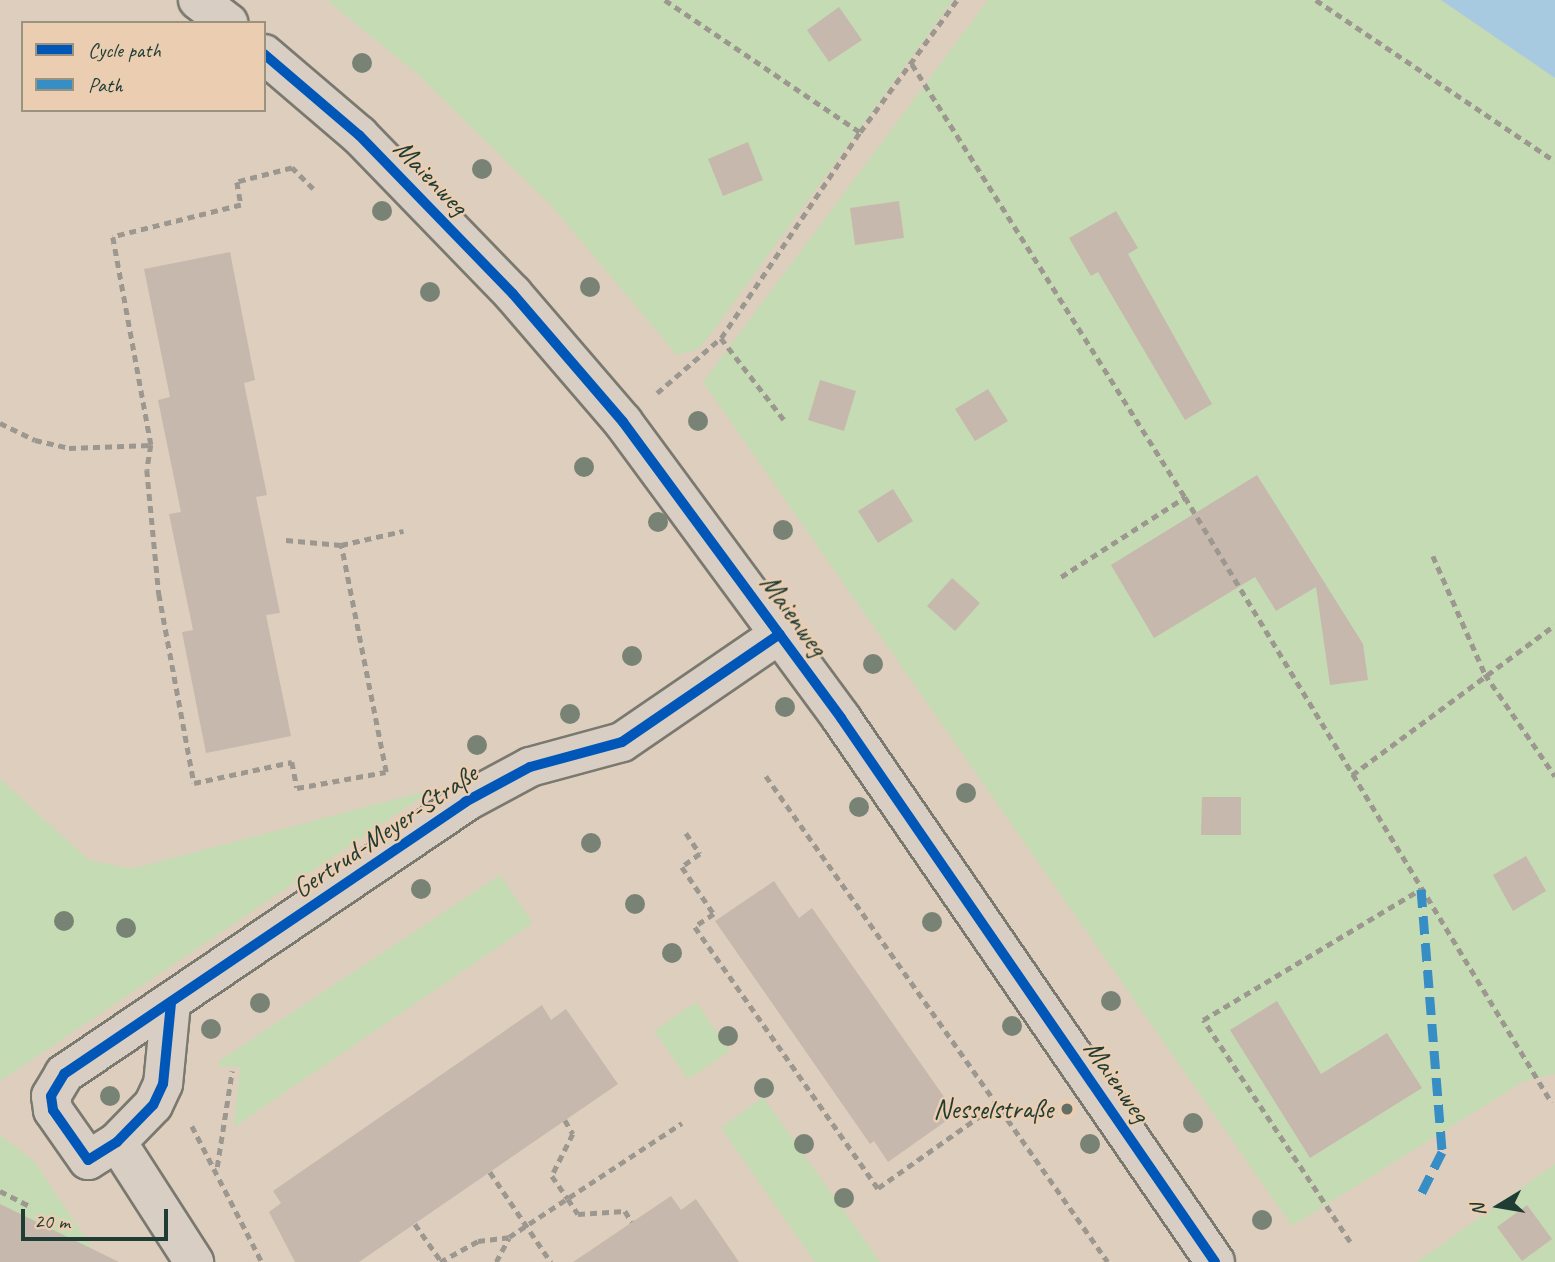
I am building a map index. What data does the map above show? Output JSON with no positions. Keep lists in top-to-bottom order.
{
  "streets": {
    "street": ["Maienweg", "Gertrud-Meyer-Straße"]
  },
  "crossings": [
    ["Maienweg", "Gertrud-Meyer-Straße"]
  ],
  "places": ["Nesselstraße"],
  "legend": ["Cycle path", "Path"],
  "scale_bar": "20 m",
  "north": "left"
}
